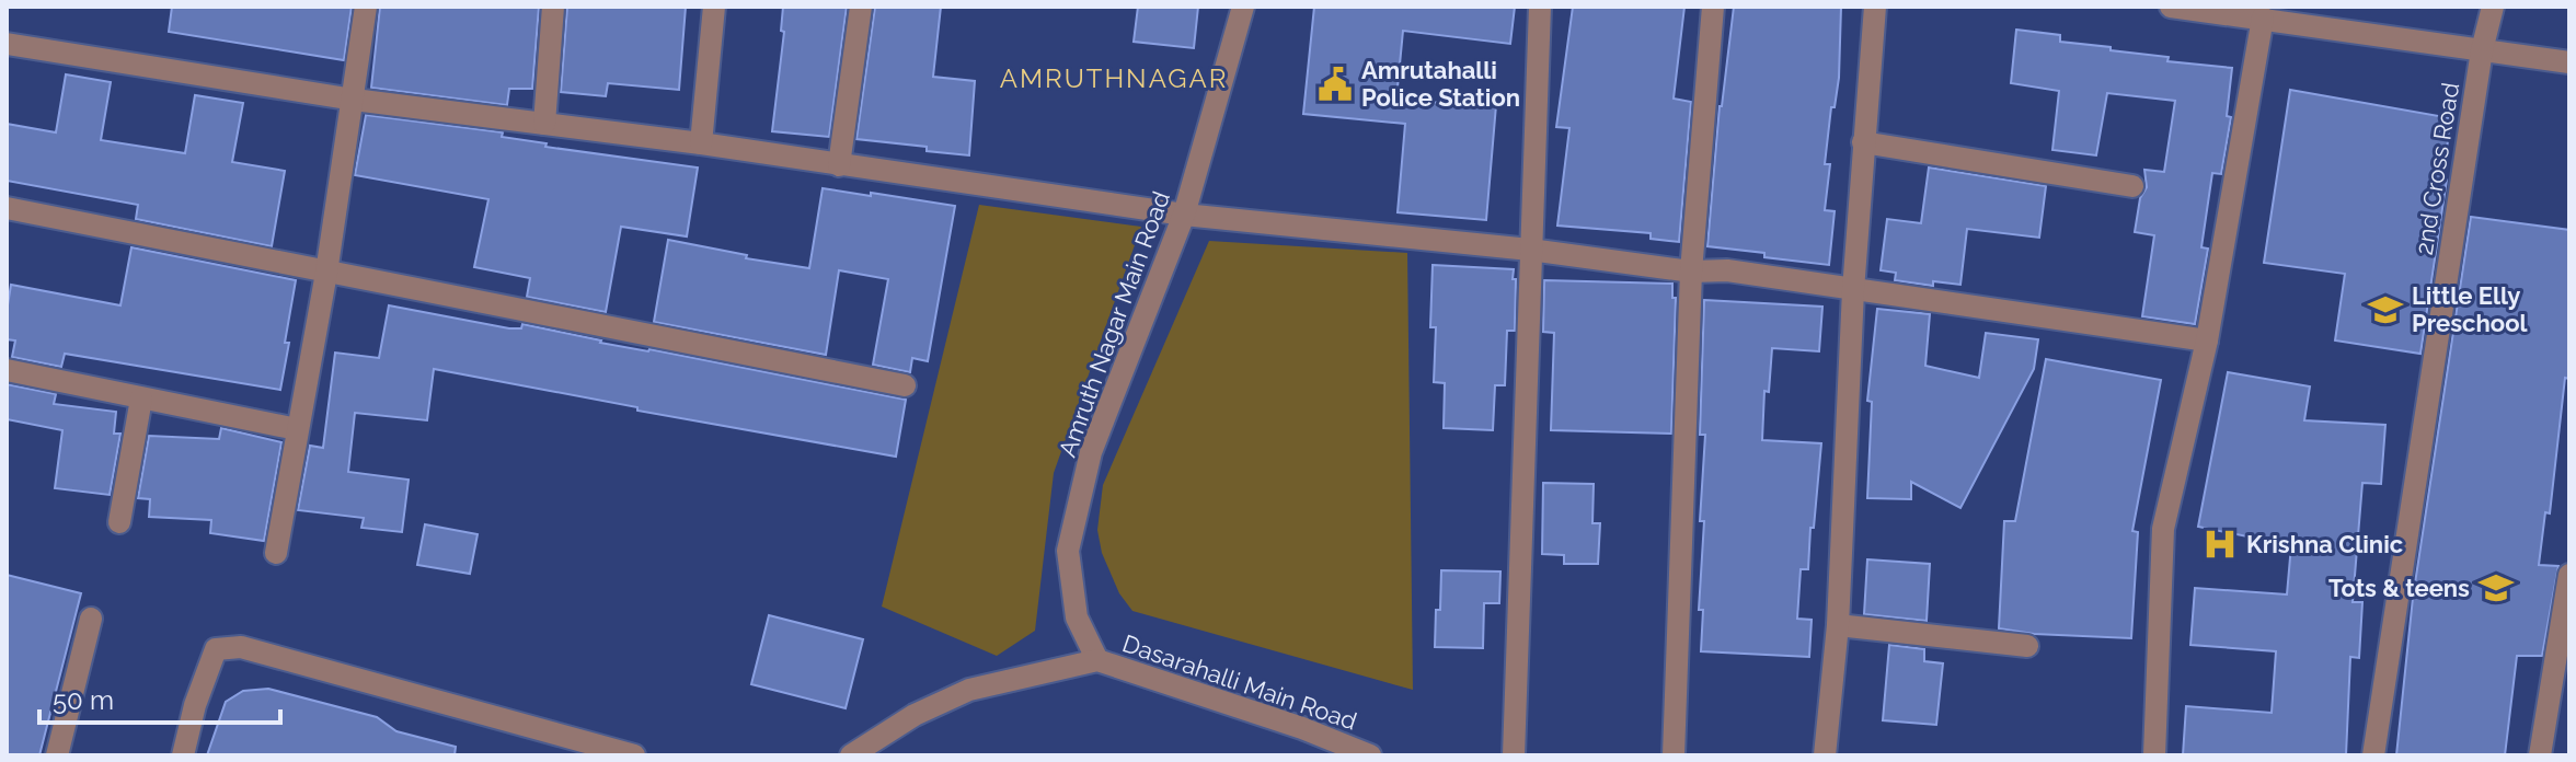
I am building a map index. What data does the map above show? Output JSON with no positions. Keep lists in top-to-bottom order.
{
  "streets": {
    "street": ["2nd Cross Road", "Amruth Nagar Main Road", "Dasarahalli Main Road"]
  },
  "crossings": [
    ["Amruth Nagar Main Road", "Dasarahalli Main Road"]
  ],
  "districts": ["AMRUTHNAGAR"],
  "places": {
    "public building": ["Amrutahalli Police Station"],
    "school or university": ["Little Elly Preschool", "Tots & teens"],
    "hospital": ["Krishna Clinic"]
  },
  "scale_bar": "50 m"
}
